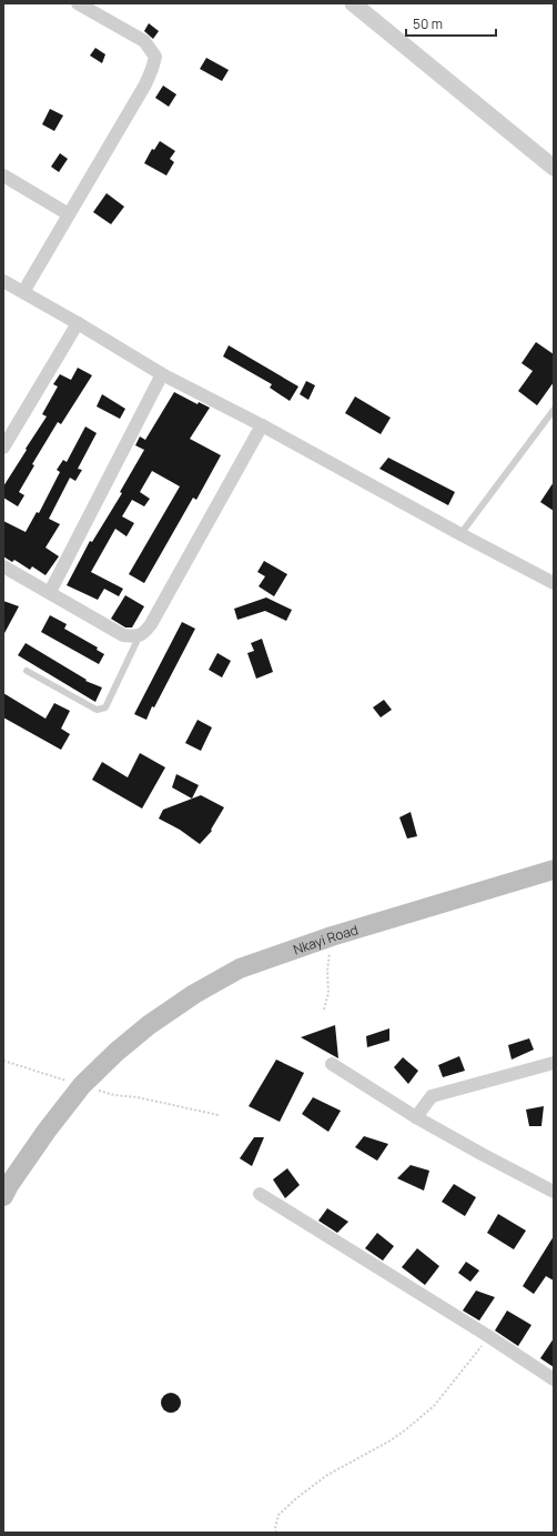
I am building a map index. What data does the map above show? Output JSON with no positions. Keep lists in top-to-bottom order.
{
  "streets": {
    "main road": ["Nkayi Road"]
  },
  "scale_bar": "50 m"
}
